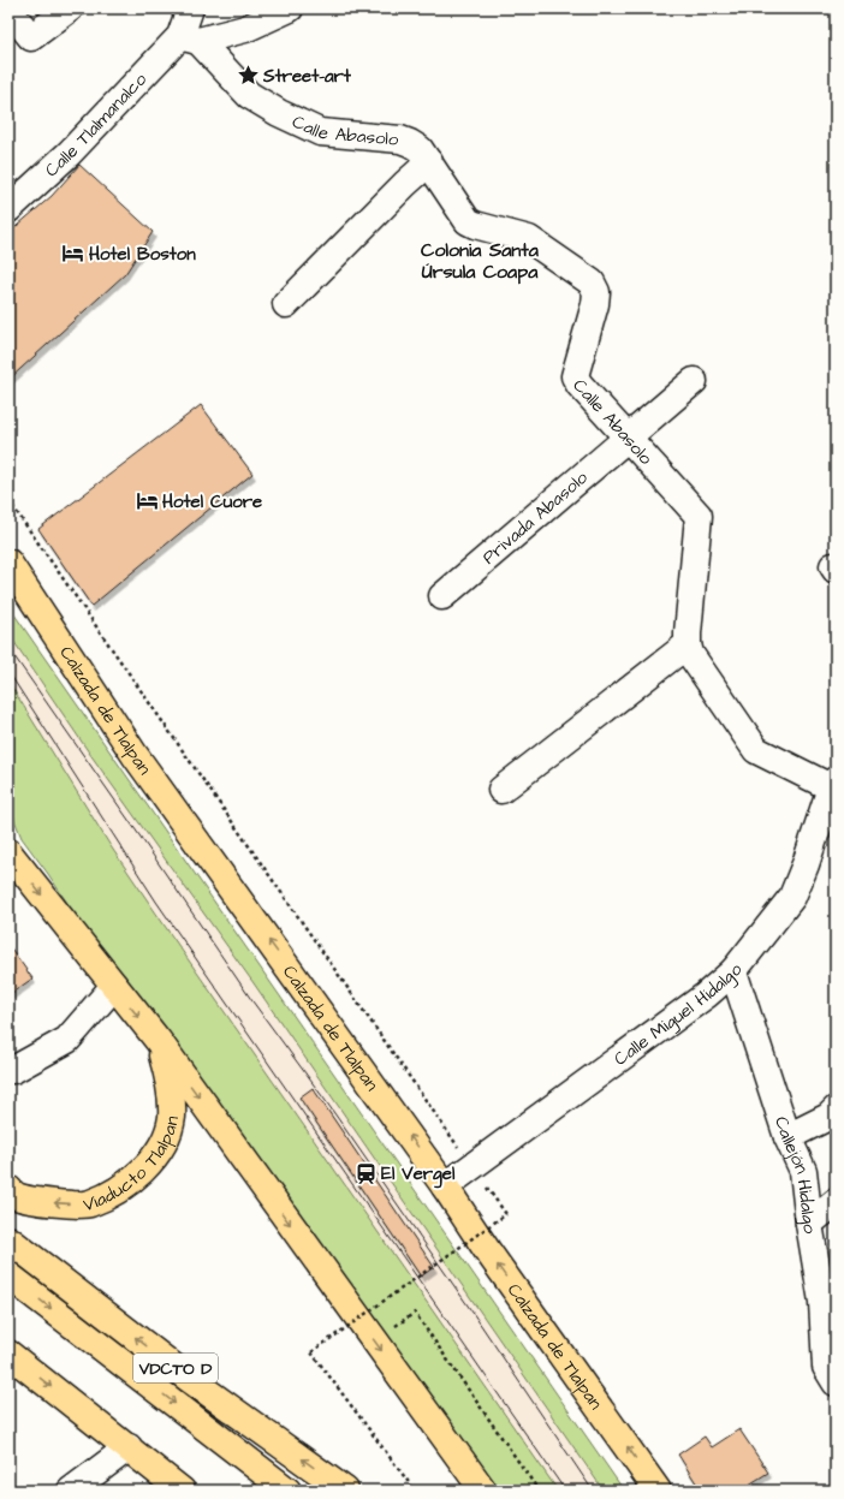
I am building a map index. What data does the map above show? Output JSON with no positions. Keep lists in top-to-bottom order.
{
  "streets": {
    "main road": ["Calzada de Tlalpan", "Viaducto Tlalpan", "VDCTO D"],
    "street": [
      "Calle Tlalmanalco",
      "Calle Abasolo",
      "Privada Abasolo",
      "Calle Miguel Hidalgo",
      "Callejón Hidalgo"
    ]
  },
  "crossings": [
    ["Calle Tlalmanalco", "Calle Abasolo"],
    ["Calle Abasolo", "Privada Abasolo"],
    ["Calzada de Tlalpan", "Calle Miguel Hidalgo"],
    ["Calle Miguel Hidalgo", "Callejón Hidalgo"]
  ],
  "districts": ["Colonia Santa Úrsula Coapa"],
  "places": {
    "place": ["Street-art"],
    "hotel": ["Hotel Boston", "Hotel Cuore"],
    "station": ["El Vergel"]
  }
}
